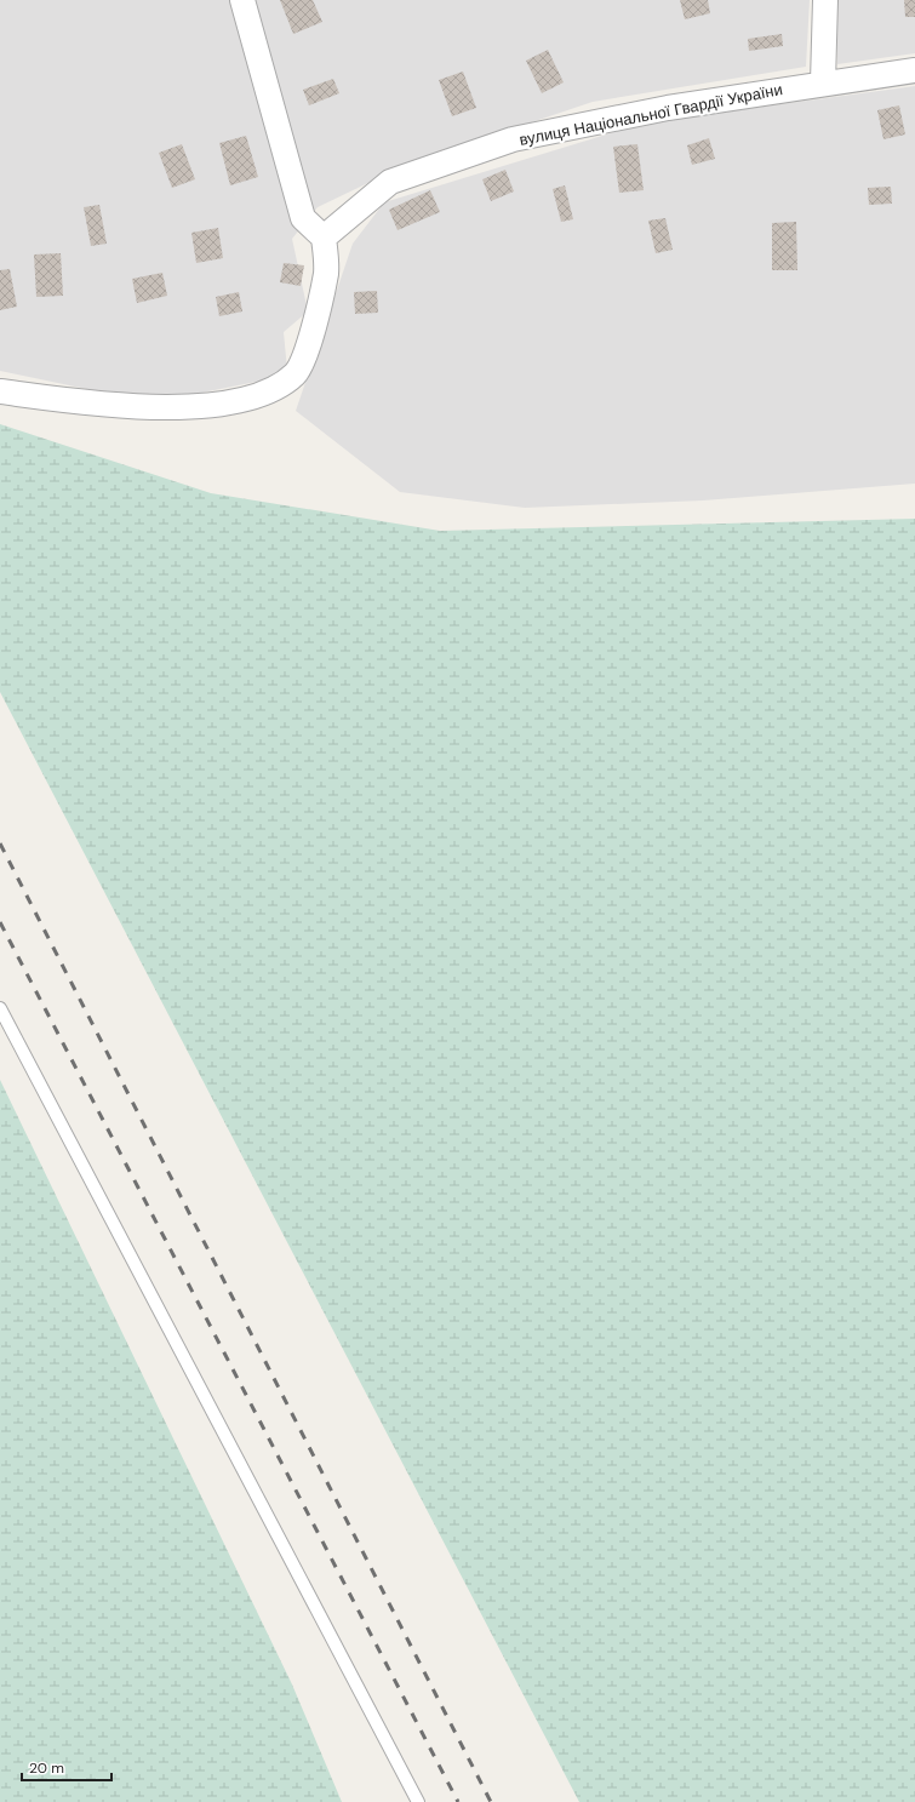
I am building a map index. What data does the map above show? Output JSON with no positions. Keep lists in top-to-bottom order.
{
  "streets": {
    "street": ["вулиця Національної Гвардії України"]
  },
  "scale_bar": "20 m"
}
